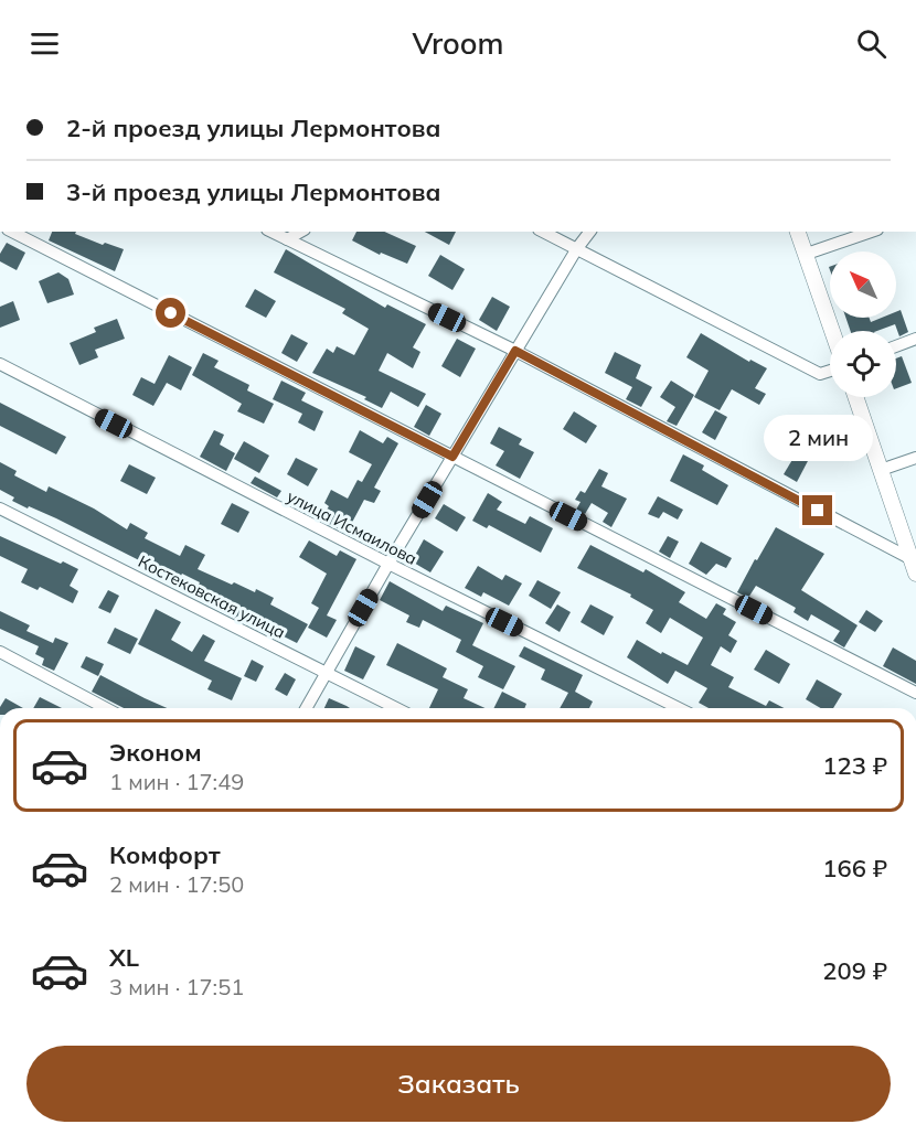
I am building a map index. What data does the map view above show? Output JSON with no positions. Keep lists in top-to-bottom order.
{
  "streets": {
    "street": ["улица Исмаилова", "Костековская улица"]
  },
  "north": "top left",
  "page": {
    "header": "Vroom",
    "banner": ["2-й проезд улицы Лермонтова", "3-й проезд улицы Лермонтова"],
    "bubble": "2 мин",
    "list": [
      {
        "name": "Эконом",
        "note": "1 мин · 17:49",
        "value": "123 ₽"
      },
      {
        "name": "Комфорт",
        "note": "2 мин · 17:50",
        "value": "166 ₽"
      },
      {
        "name": "XL",
        "note": "3 мин · 17:51",
        "value": "209 ₽"
      }
    ],
    "buttons": "Заказать"
  }
}
